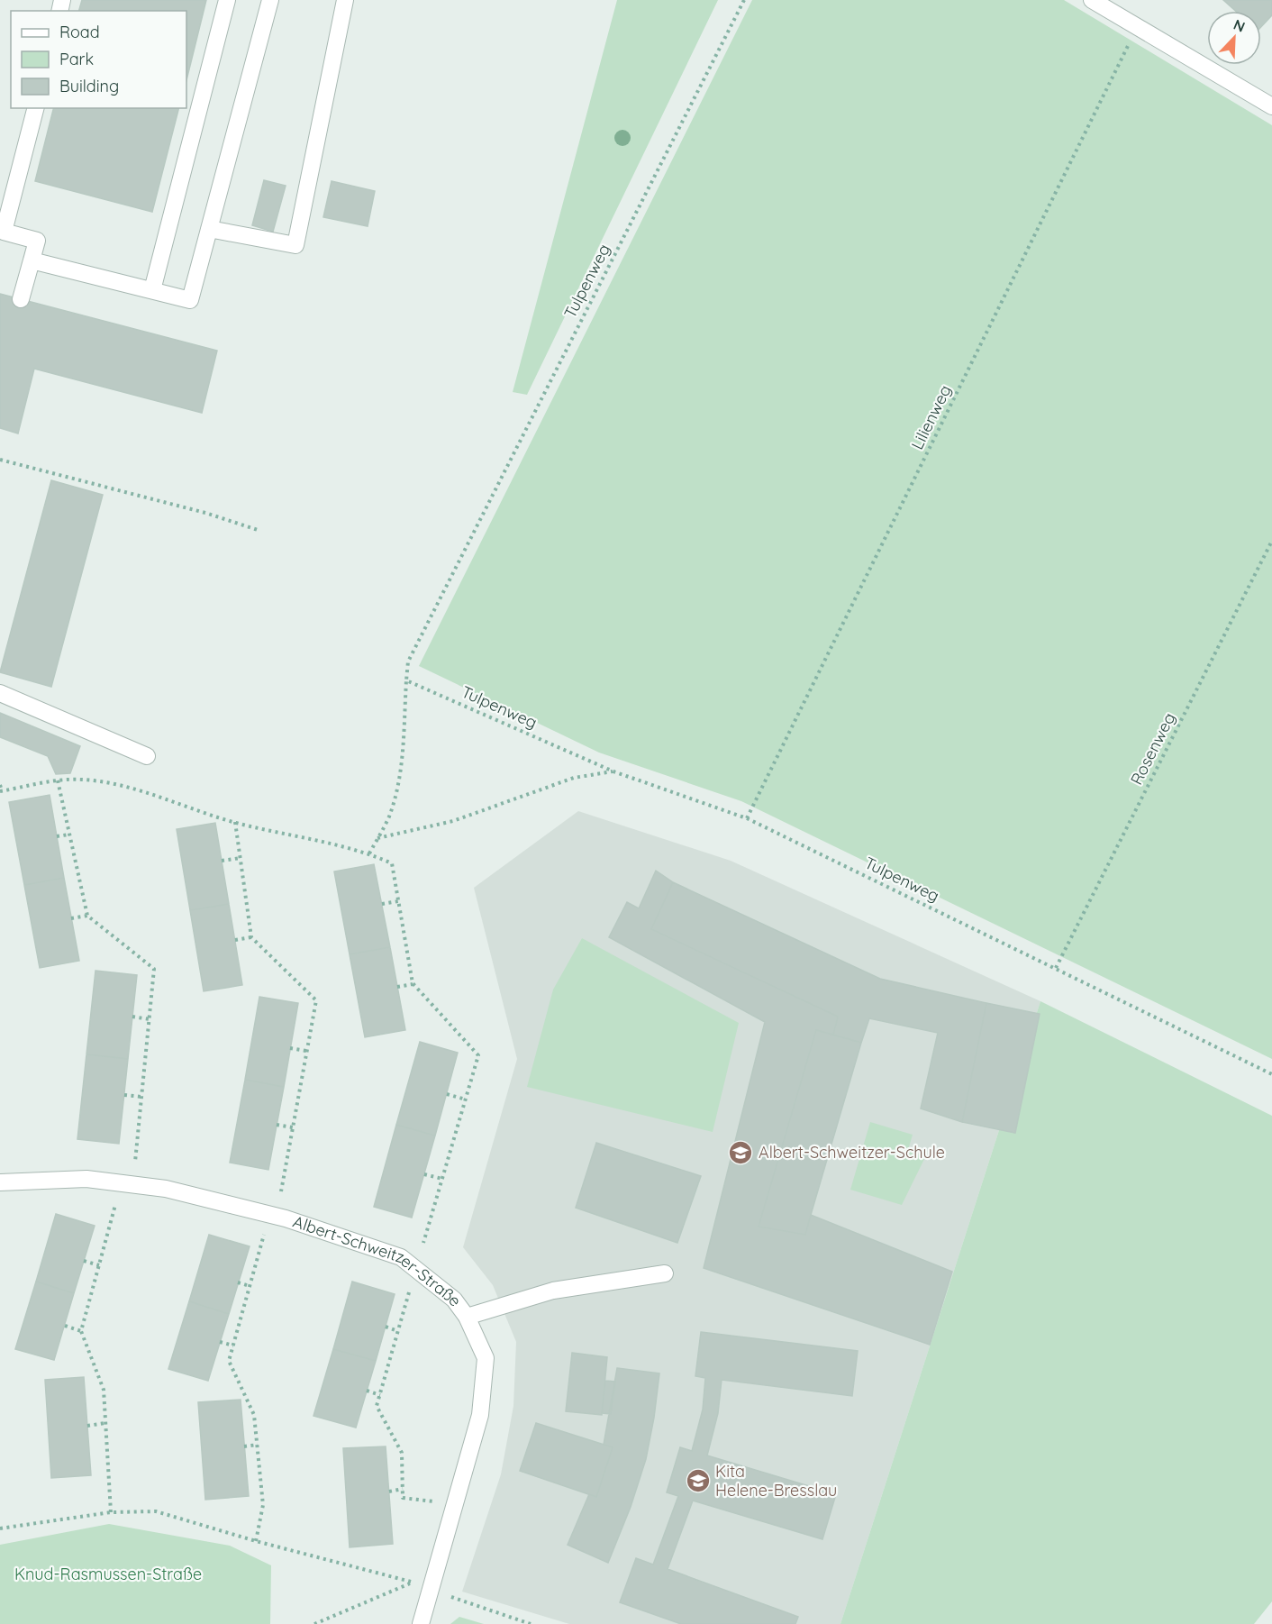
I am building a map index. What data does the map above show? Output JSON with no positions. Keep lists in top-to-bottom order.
{
  "streets": {
    "street": ["Albert-Schweitzer-Straße"],
    "path": ["Tulpenweg", "Lilienweg", "Rosenweg"]
  },
  "crossings": [
    ["Tulpenweg", "Lilienweg"],
    ["Tulpenweg", "Rosenweg"]
  ],
  "parks": ["Knud-Rasmussen-Straße"],
  "places": {
    "school or university": ["Albert-Schweitzer-Schule", "Kita Helene-Bresslau"]
  },
  "legend": ["Road", "Park", "Building"],
  "north": "top right"
}
